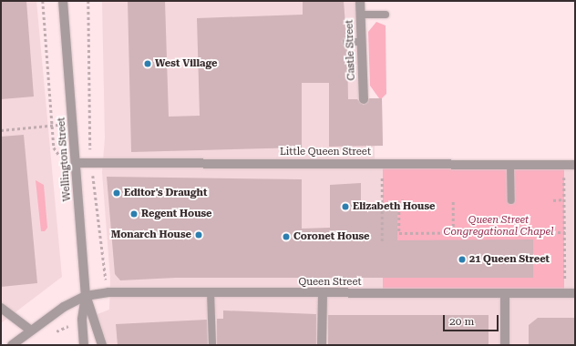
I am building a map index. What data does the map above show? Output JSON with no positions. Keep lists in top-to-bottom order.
{
  "streets": {
    "street": [
      "Castle Street",
      "Little Queen Street",
      "Wellington Street",
      "Queen Street"
    ]
  },
  "crossings": [
    ["Little Queen Street", "Wellington Street"],
    ["Wellington Street", "Queen Street"]
  ],
  "parks": ["Queen Street Congregational Chapel"],
  "places": [
    "West Village",
    "Editor's Draught",
    "Elizabeth House",
    "Regent House",
    "Monarch House",
    "Coronet House",
    "21 Queen Street"
  ],
  "scale_bar": "20 m"
}
